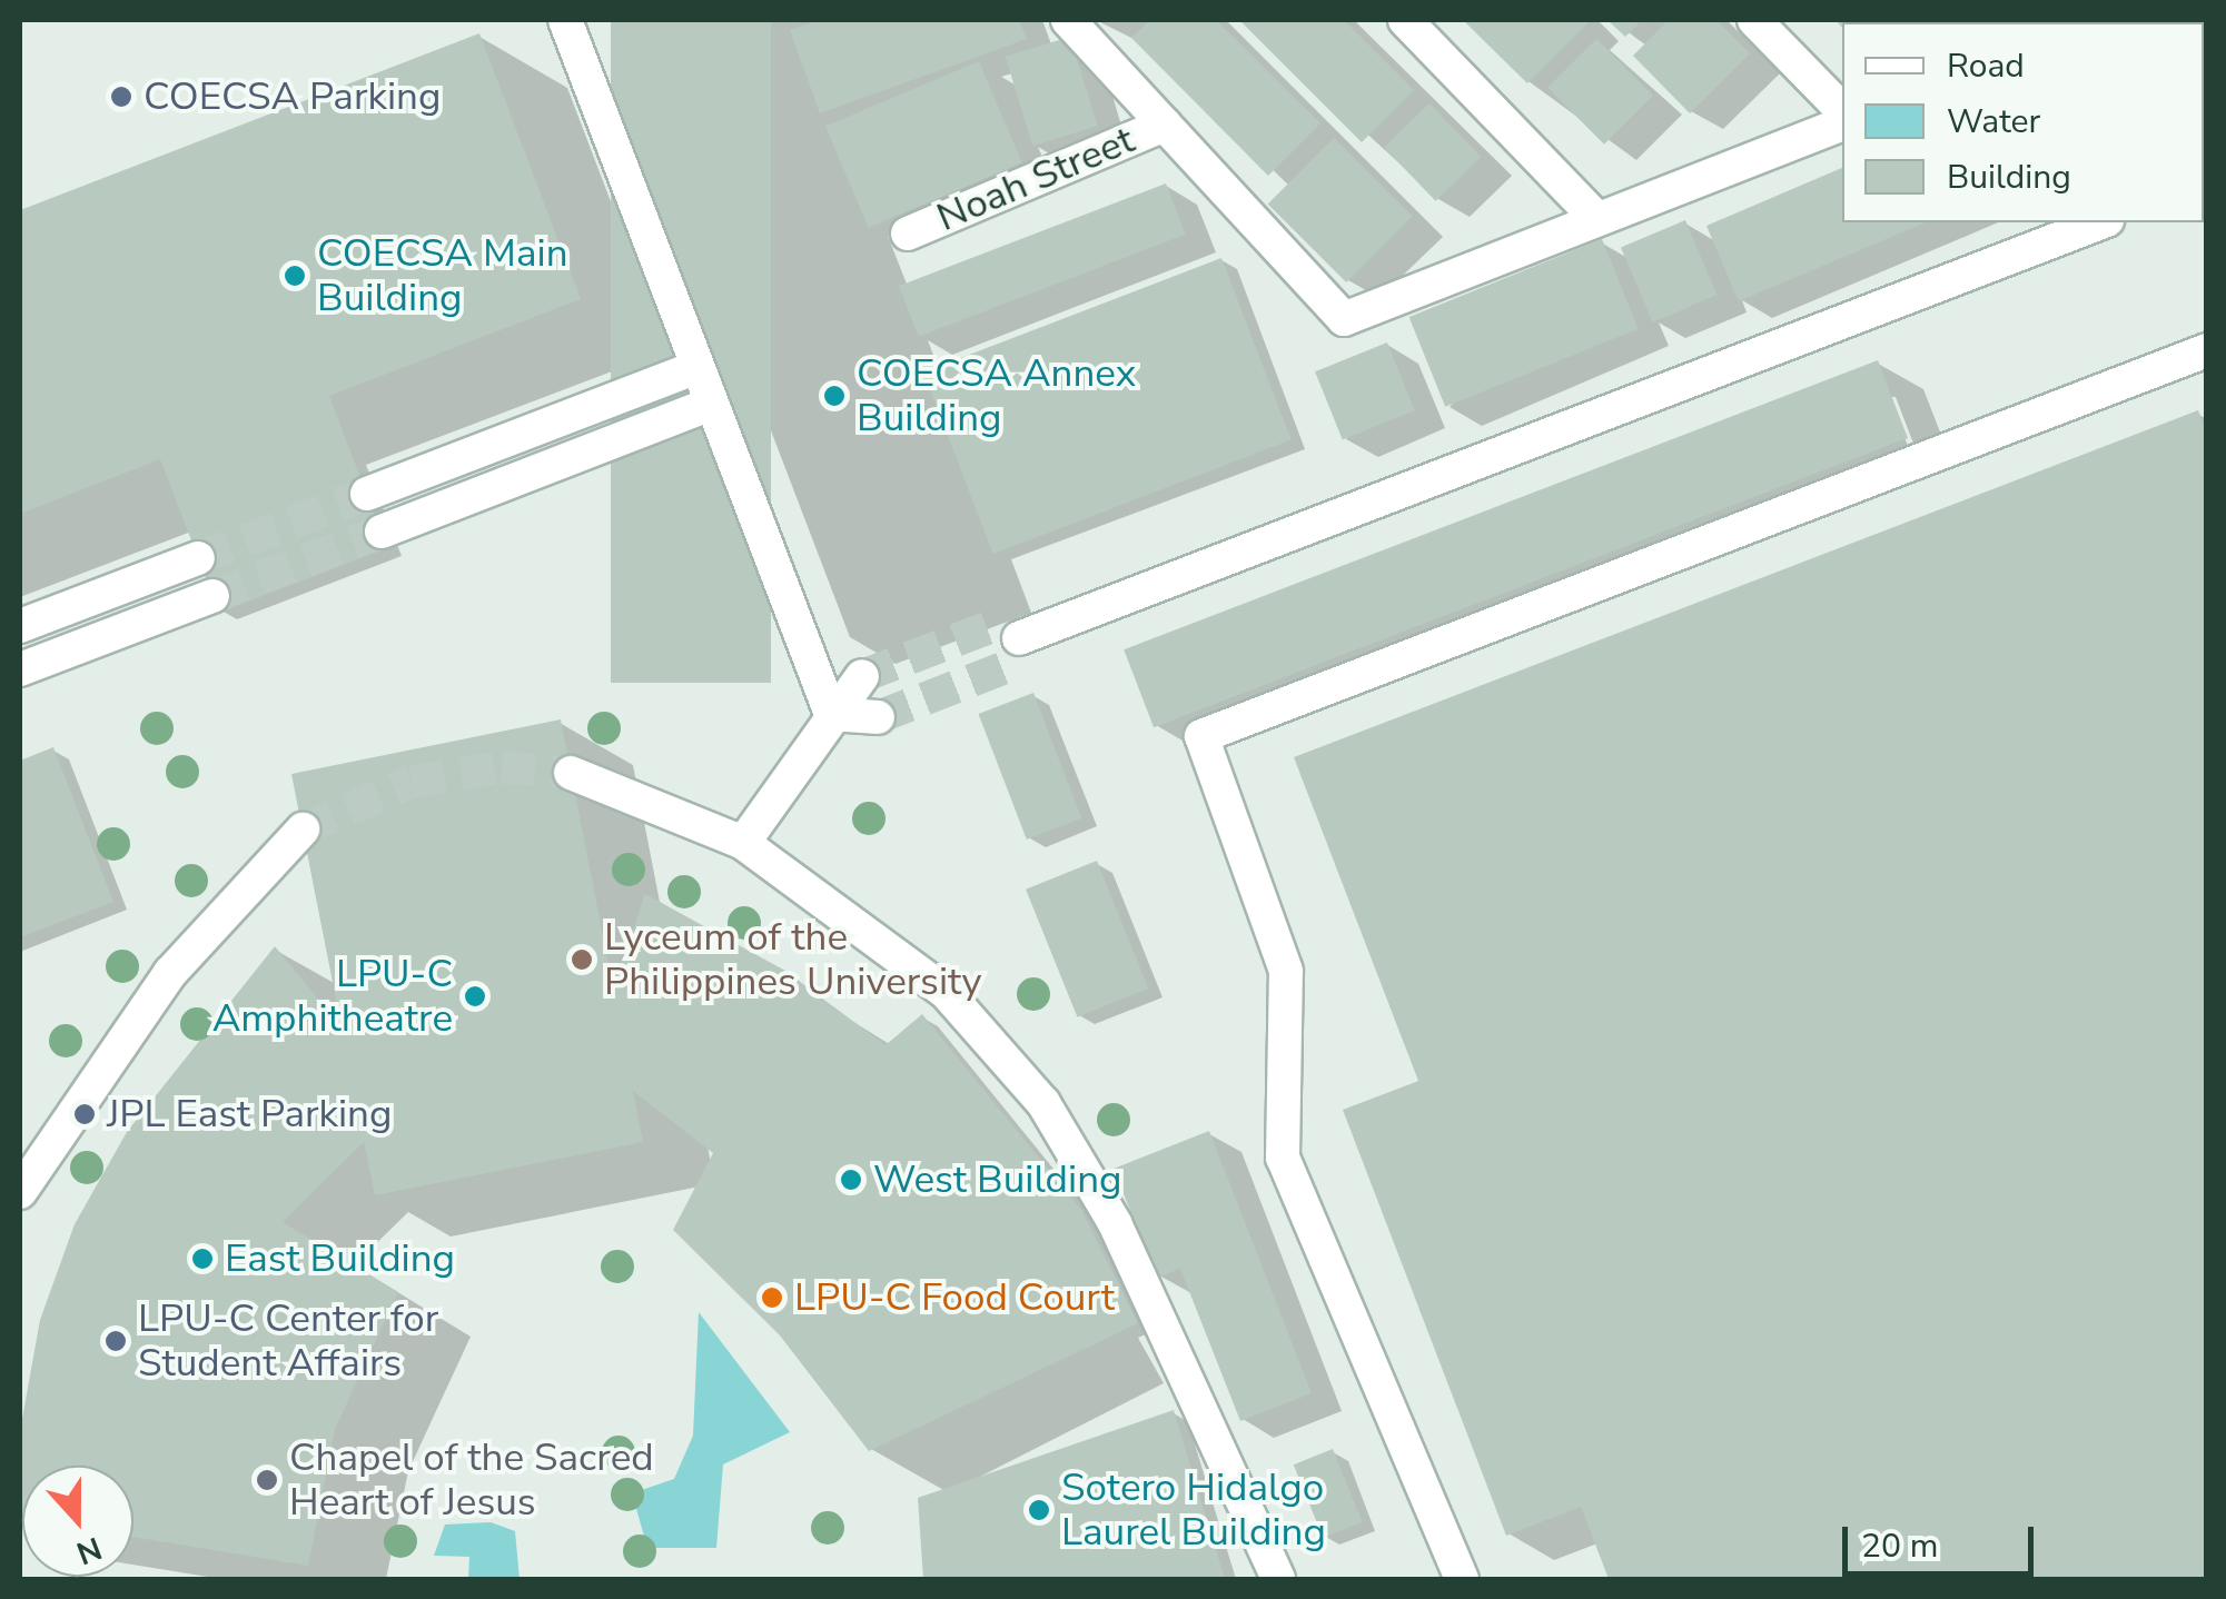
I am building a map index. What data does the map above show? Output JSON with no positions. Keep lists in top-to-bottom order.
{
  "streets": {
    "street": ["Noah Street"]
  },
  "places": [
    "COECSA Parking",
    "COECSA Main Building",
    "COECSA Annex Building",
    "Lyceum of the Philippines University",
    "LPU-C Amphitheatre",
    "JPL East Parking",
    "West Building",
    "East Building",
    "LPU-C Food Court",
    "LPU-C Center for Student Affairs",
    "Chapel of the Sacred Heart of Jesus",
    "Sotero Hidalgo Laurel Building"
  ],
  "legend": ["Road", "Water", "Building"],
  "scale_bar": "20 m",
  "north": "bottom"
}
